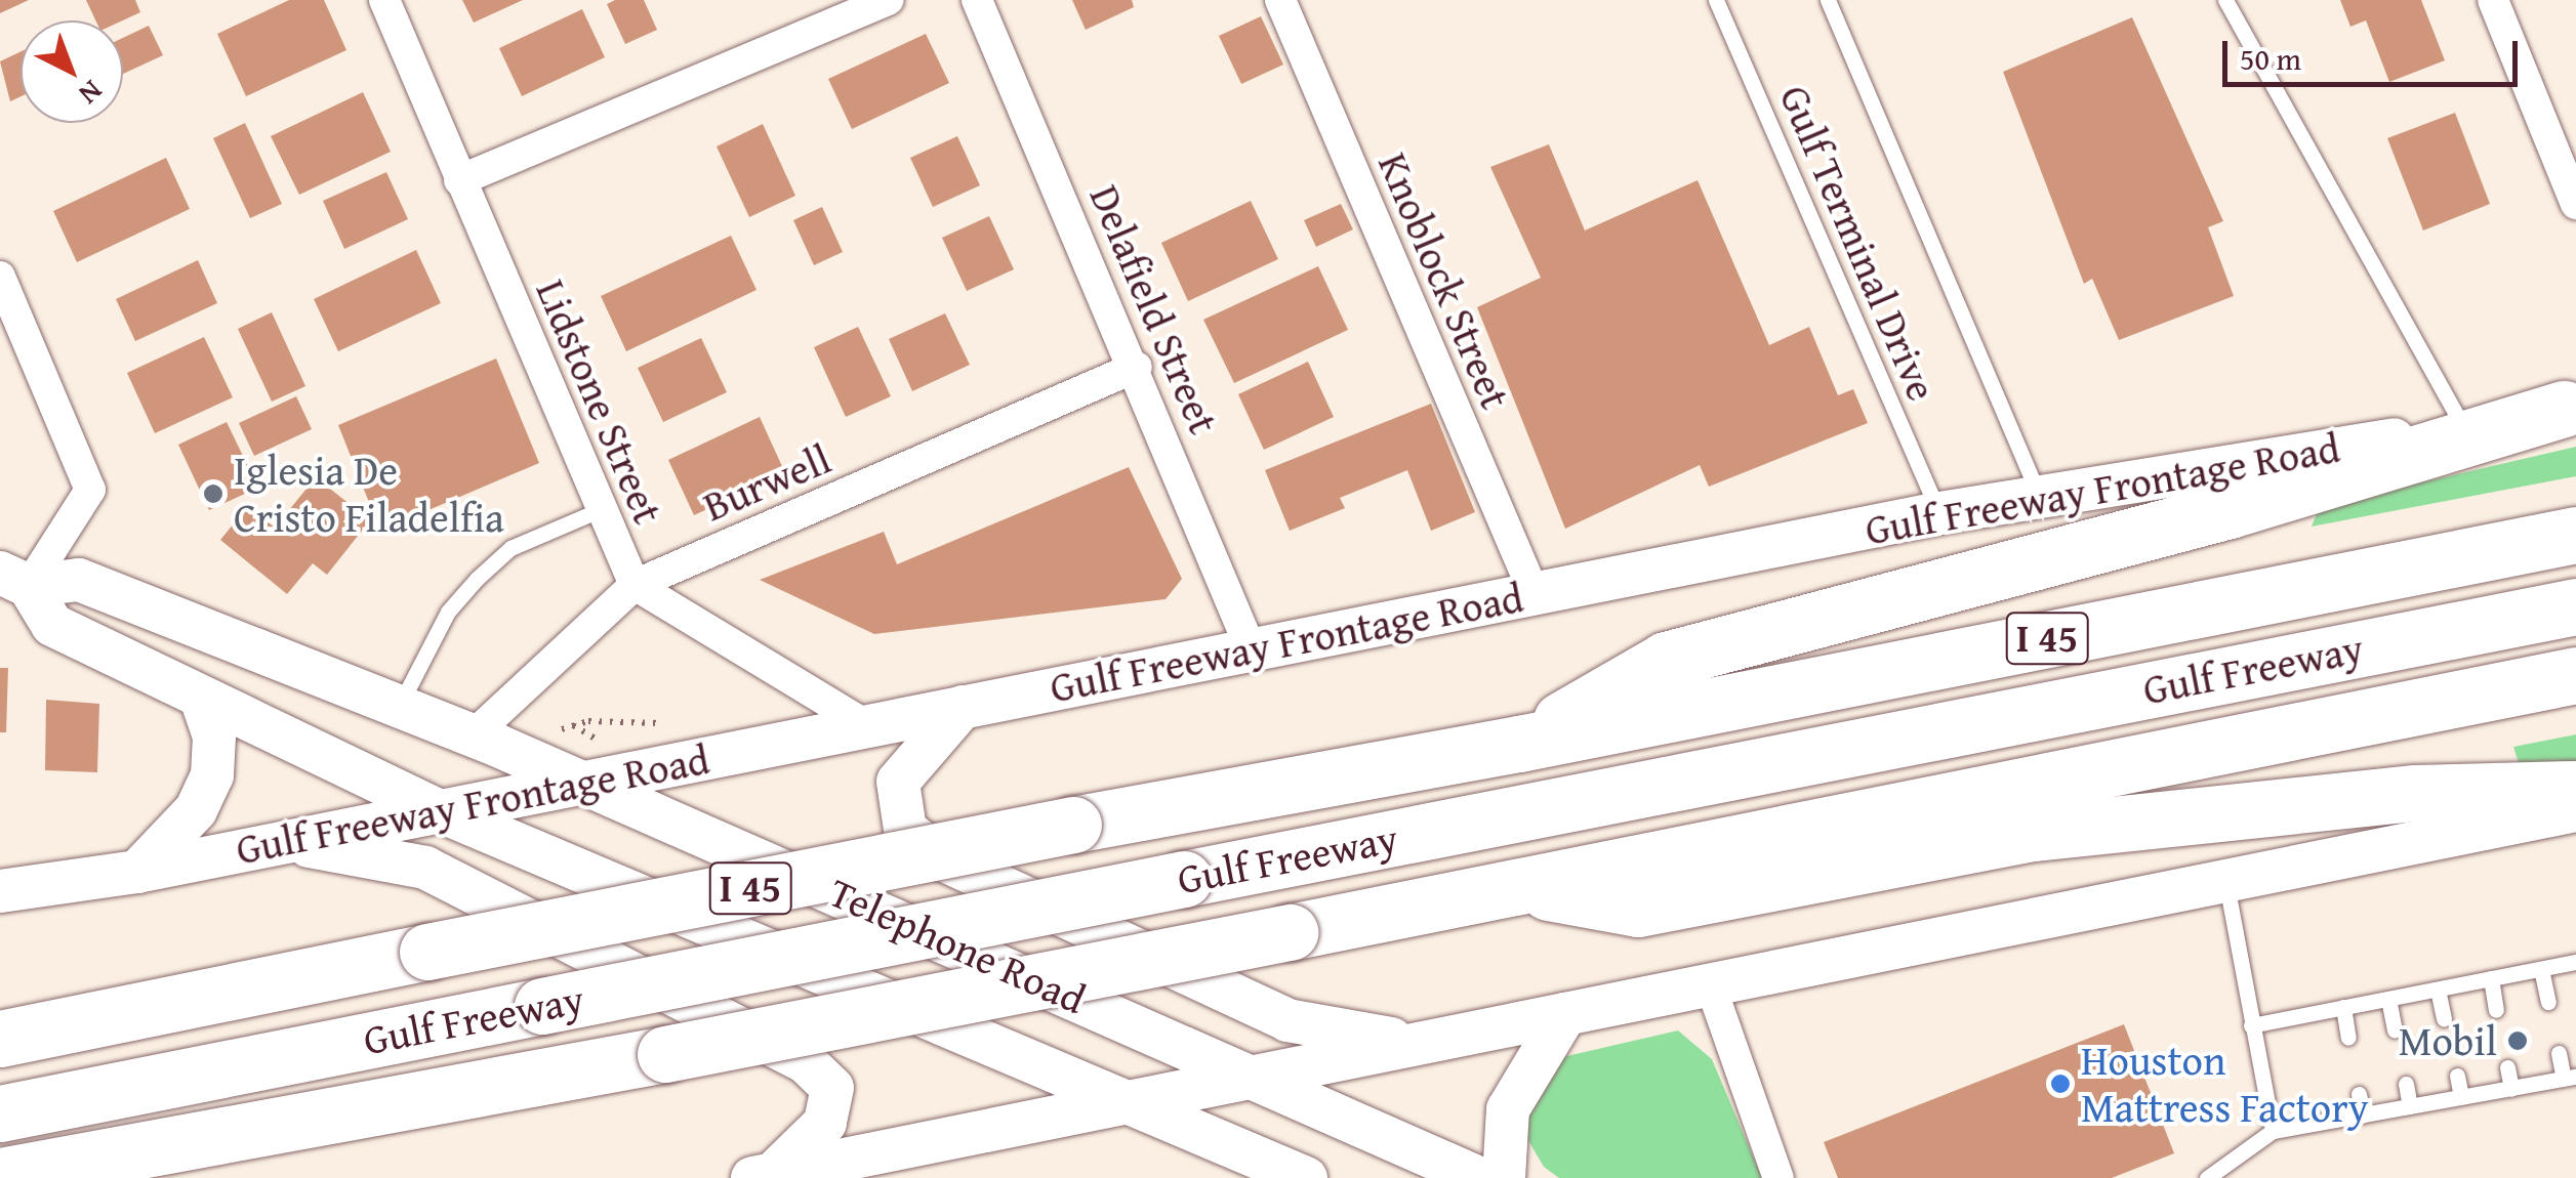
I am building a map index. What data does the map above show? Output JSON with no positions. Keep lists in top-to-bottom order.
{
  "streets": {
    "highway": ["I 45", "Gulf Freeway"],
    "main road": ["Gulf Freeway Frontage Road", "Telephone Road"],
    "street": [
      "Knoblock Street",
      "Delafield Street",
      "Lidstone Street",
      "Burwell"
    ],
    "lane": ["Gulf Terminal Drive"]
  },
  "crossings": [
    ["Gulf Terminal Drive", "Gulf Freeway Frontage Road"],
    ["Knoblock Street", "Gulf Freeway Frontage Road"],
    ["Delafield Street", "Burwell"],
    ["Delafield Street", "Gulf Freeway Frontage Road"],
    ["Lidstone Street", "Burwell"],
    ["Lidstone Street", "Gulf Freeway Frontage Road"],
    ["Burwell", "Telephone Road"],
    ["Gulf Freeway Frontage Road", "Telephone Road"]
  ],
  "places": ["Iglesia De Cristo Filadelfia", "Mobil", "Houston Mattress Factory"],
  "scale_bar": "50 m",
  "north": "bottom right"
}
